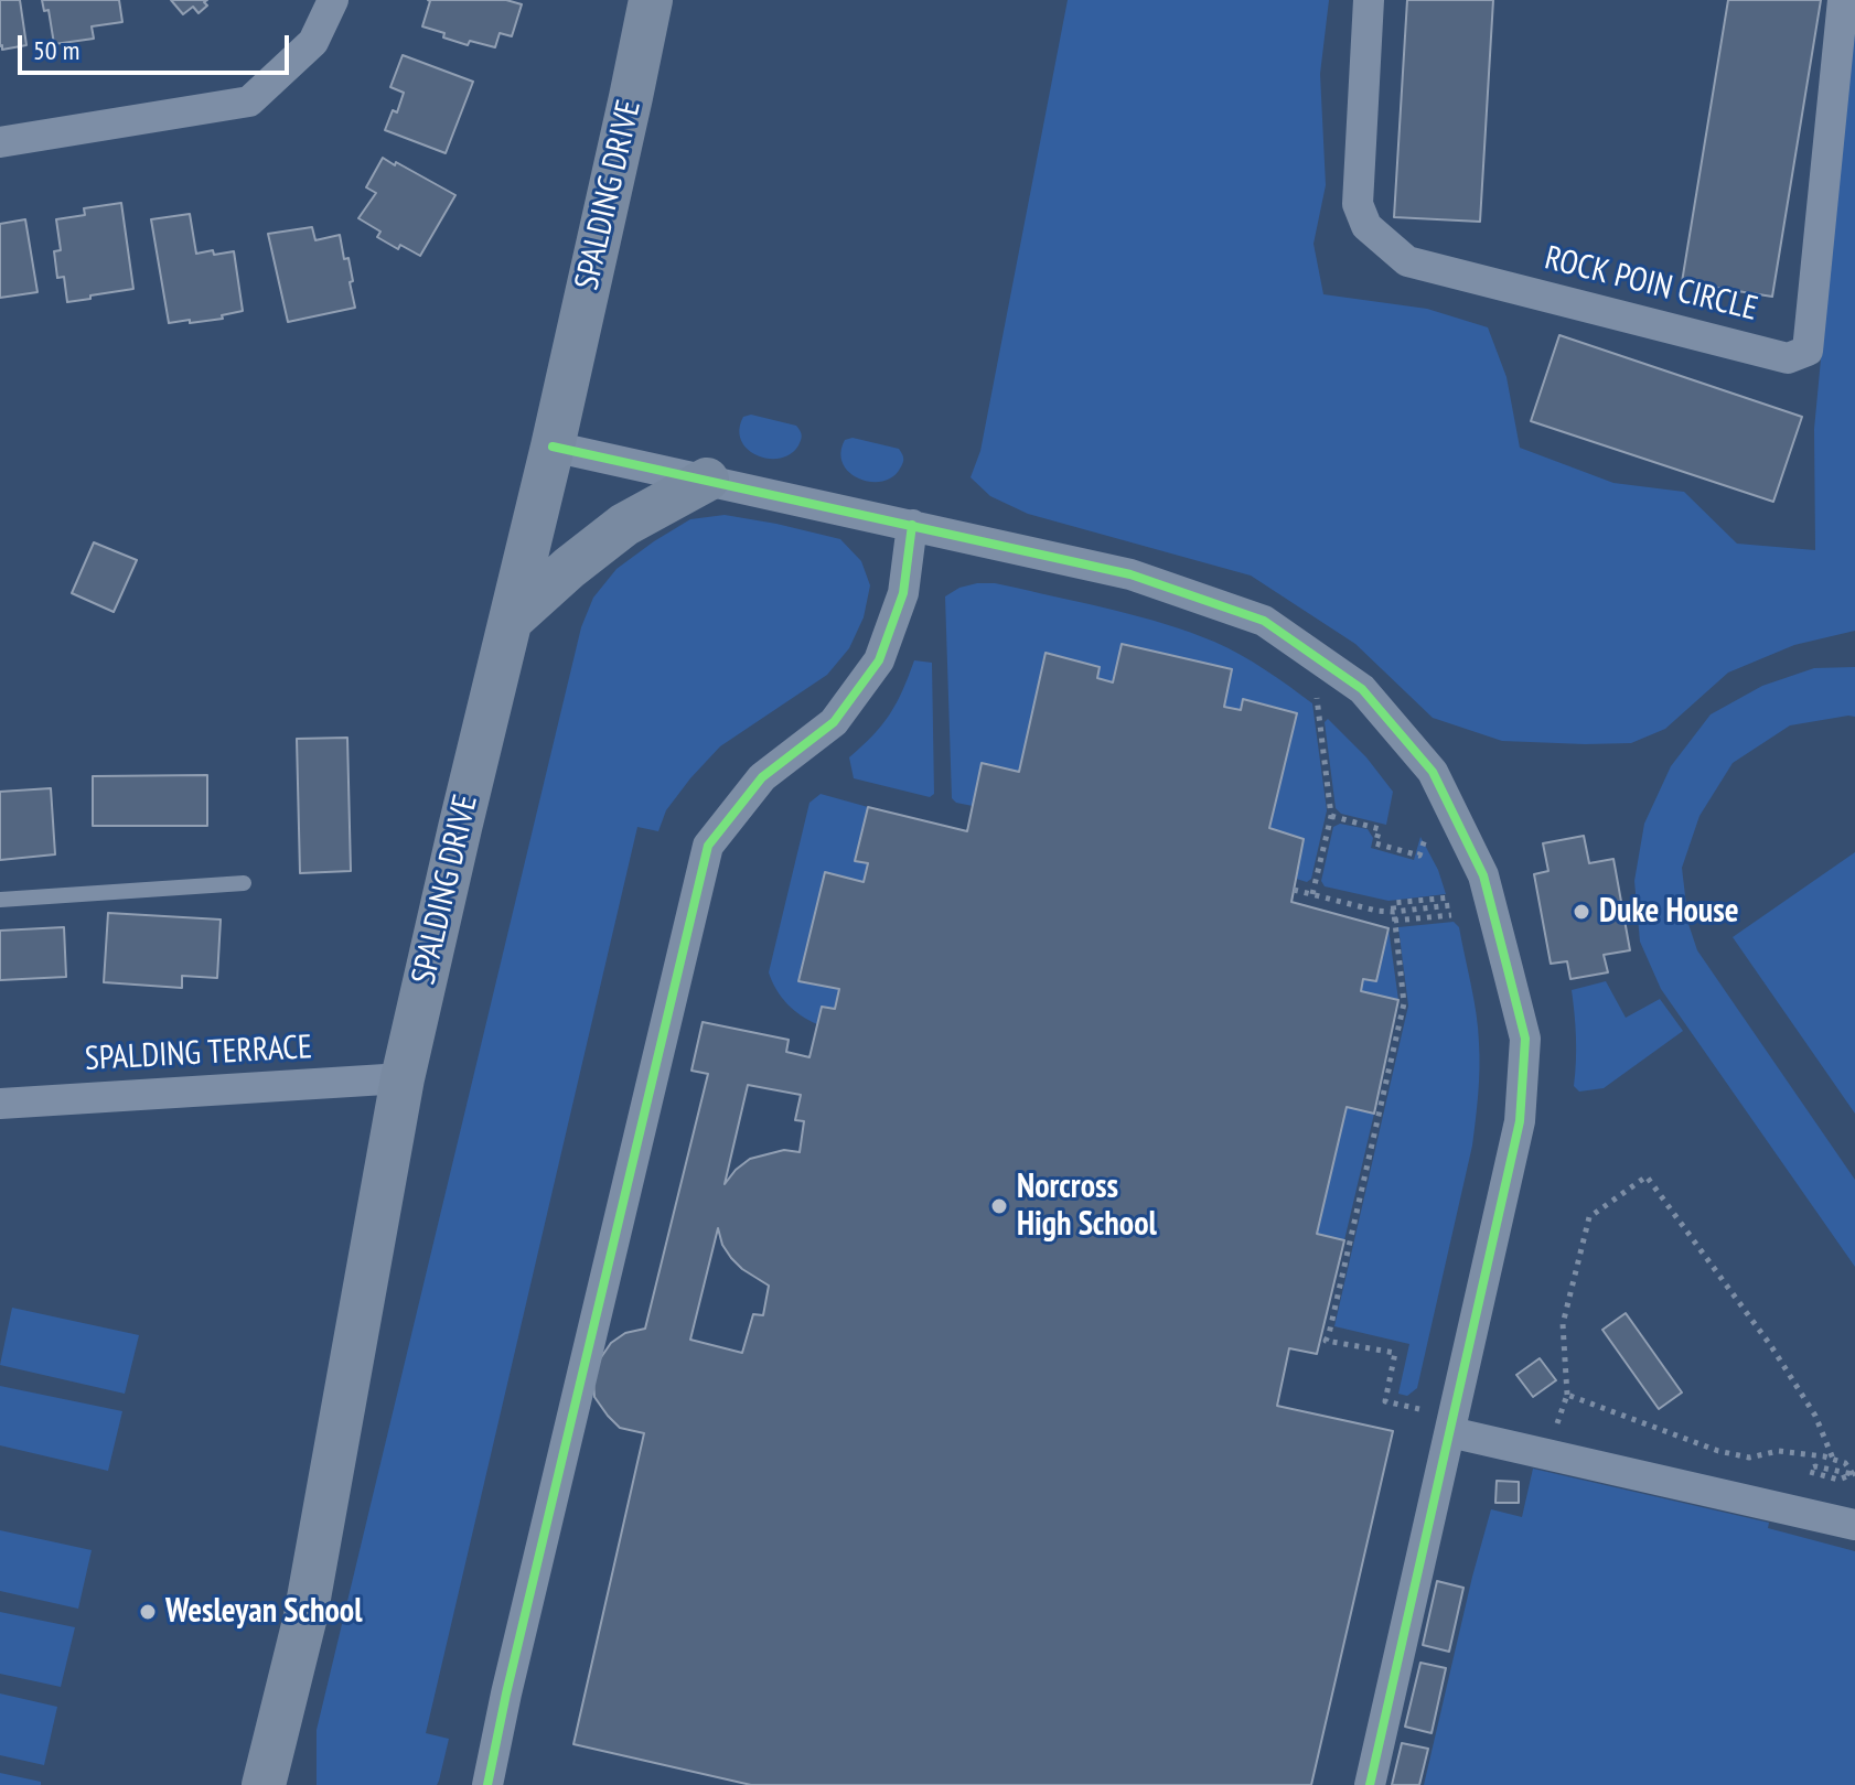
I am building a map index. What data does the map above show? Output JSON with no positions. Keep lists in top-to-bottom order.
{
  "streets": {
    "main road": ["SPALDING DRIVE"],
    "street": ["ROCK POIN CIRCLE", "SPALDING TERRACE"]
  },
  "crossings": [
    ["SPALDING DRIVE", "SPALDING TERRACE"]
  ],
  "places": ["Duke House", "Norcross High School", "Wesleyan School"],
  "scale_bar": "50 m"
}
